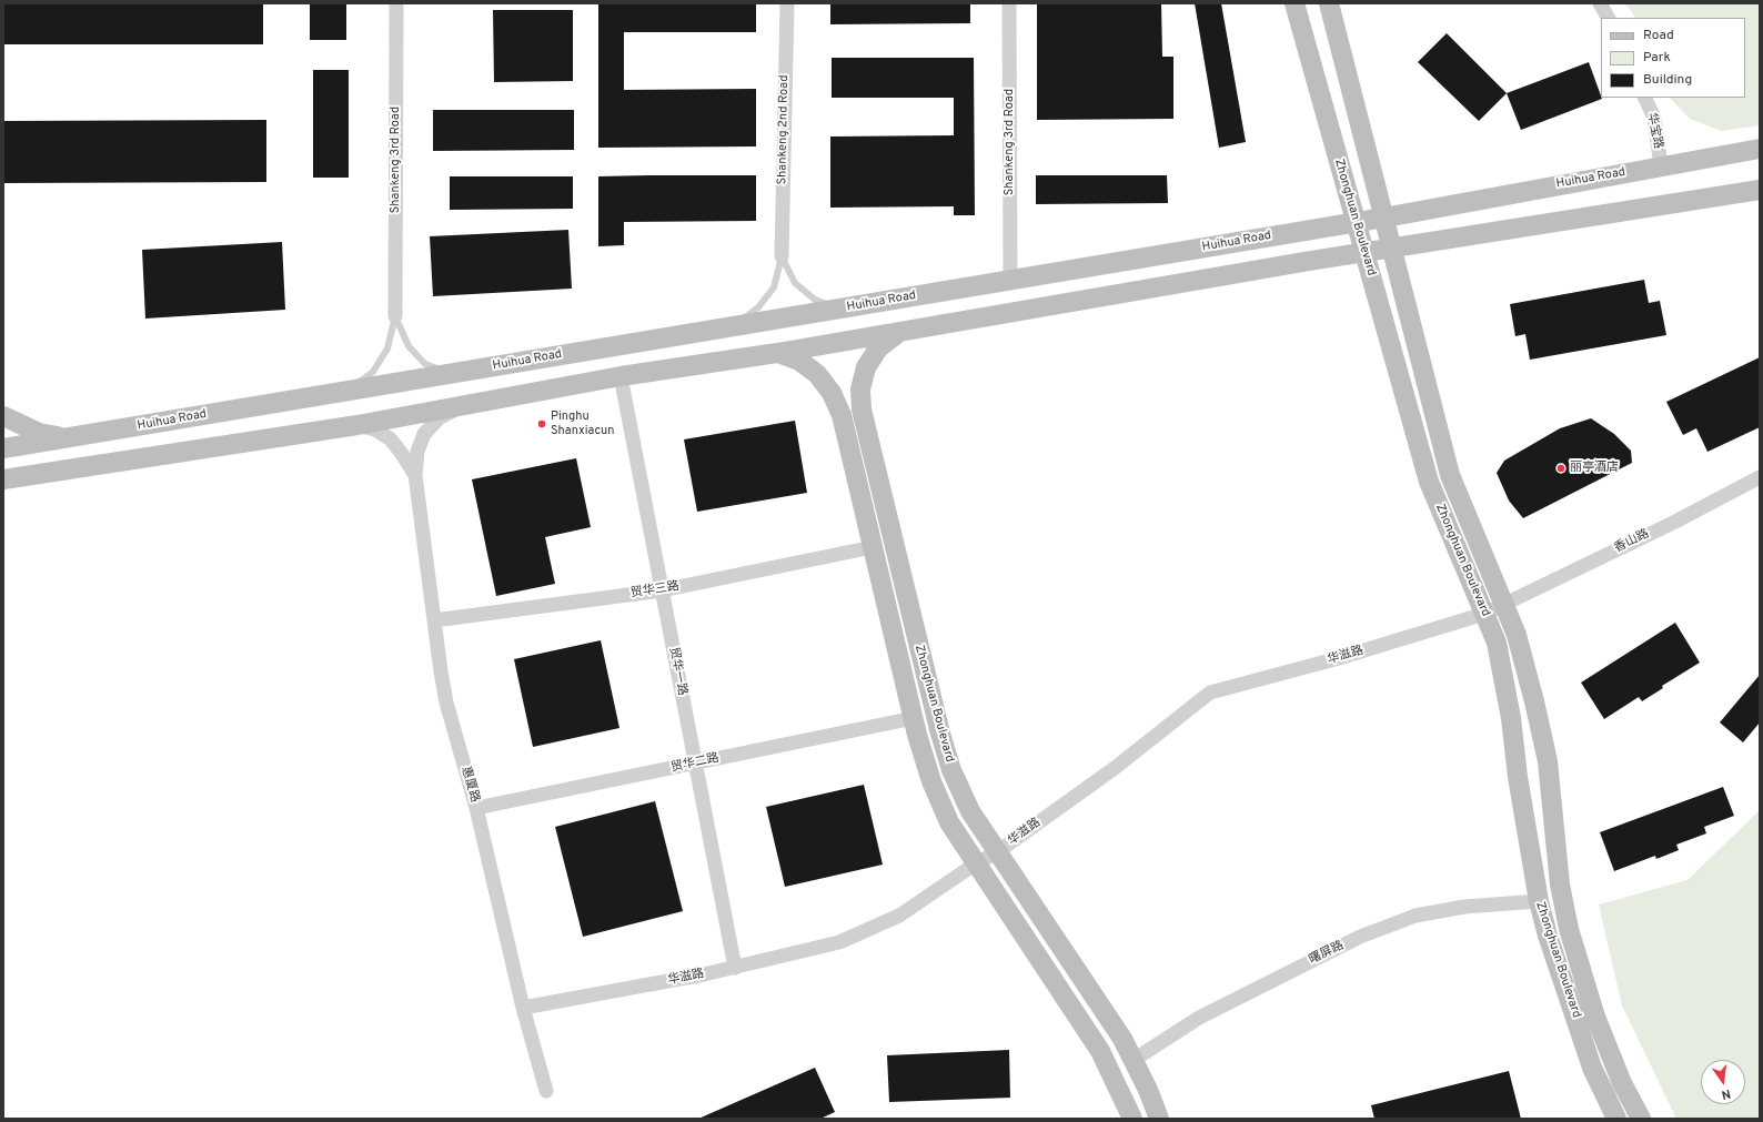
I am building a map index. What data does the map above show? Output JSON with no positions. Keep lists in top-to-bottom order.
{
  "streets": {
    "street": [
      "Shankeng 2nd Road",
      "华宝路",
      "Shankeng 3rd Road",
      "Huihua Road",
      "Zhonghuan Boulevard",
      "香山路",
      "贸华三路",
      "华滋路",
      "贸华一路",
      "贸华二路",
      "惠厦路",
      "曙屏路"
    ]
  },
  "crossings": [
    ["华宝路", "Huihua Road"],
    ["Shankeng 3rd Road", "Huihua Road"],
    ["Huihua Road", "Zhonghuan Boulevard"],
    ["Zhonghuan Boulevard", "香山路"],
    ["Zhonghuan Boulevard", "贸华三路"],
    ["Zhonghuan Boulevard", "华滋路"],
    ["Zhonghuan Boulevard", "贸华二路"],
    ["Zhonghuan Boulevard", "曙屏路"],
    ["香山路", "华滋路"],
    ["贸华三路", "贸华一路"],
    ["贸华三路", "惠厦路"],
    ["华滋路", "贸华一路"],
    ["华滋路", "惠厦路"],
    ["贸华一路", "贸华二路"],
    ["贸华二路", "惠厦路"]
  ],
  "places": ["Pinghu Shanxiacun", "丽亭酒店"],
  "legend": ["Road", "Park", "Building"],
  "north": "bottom"
}
